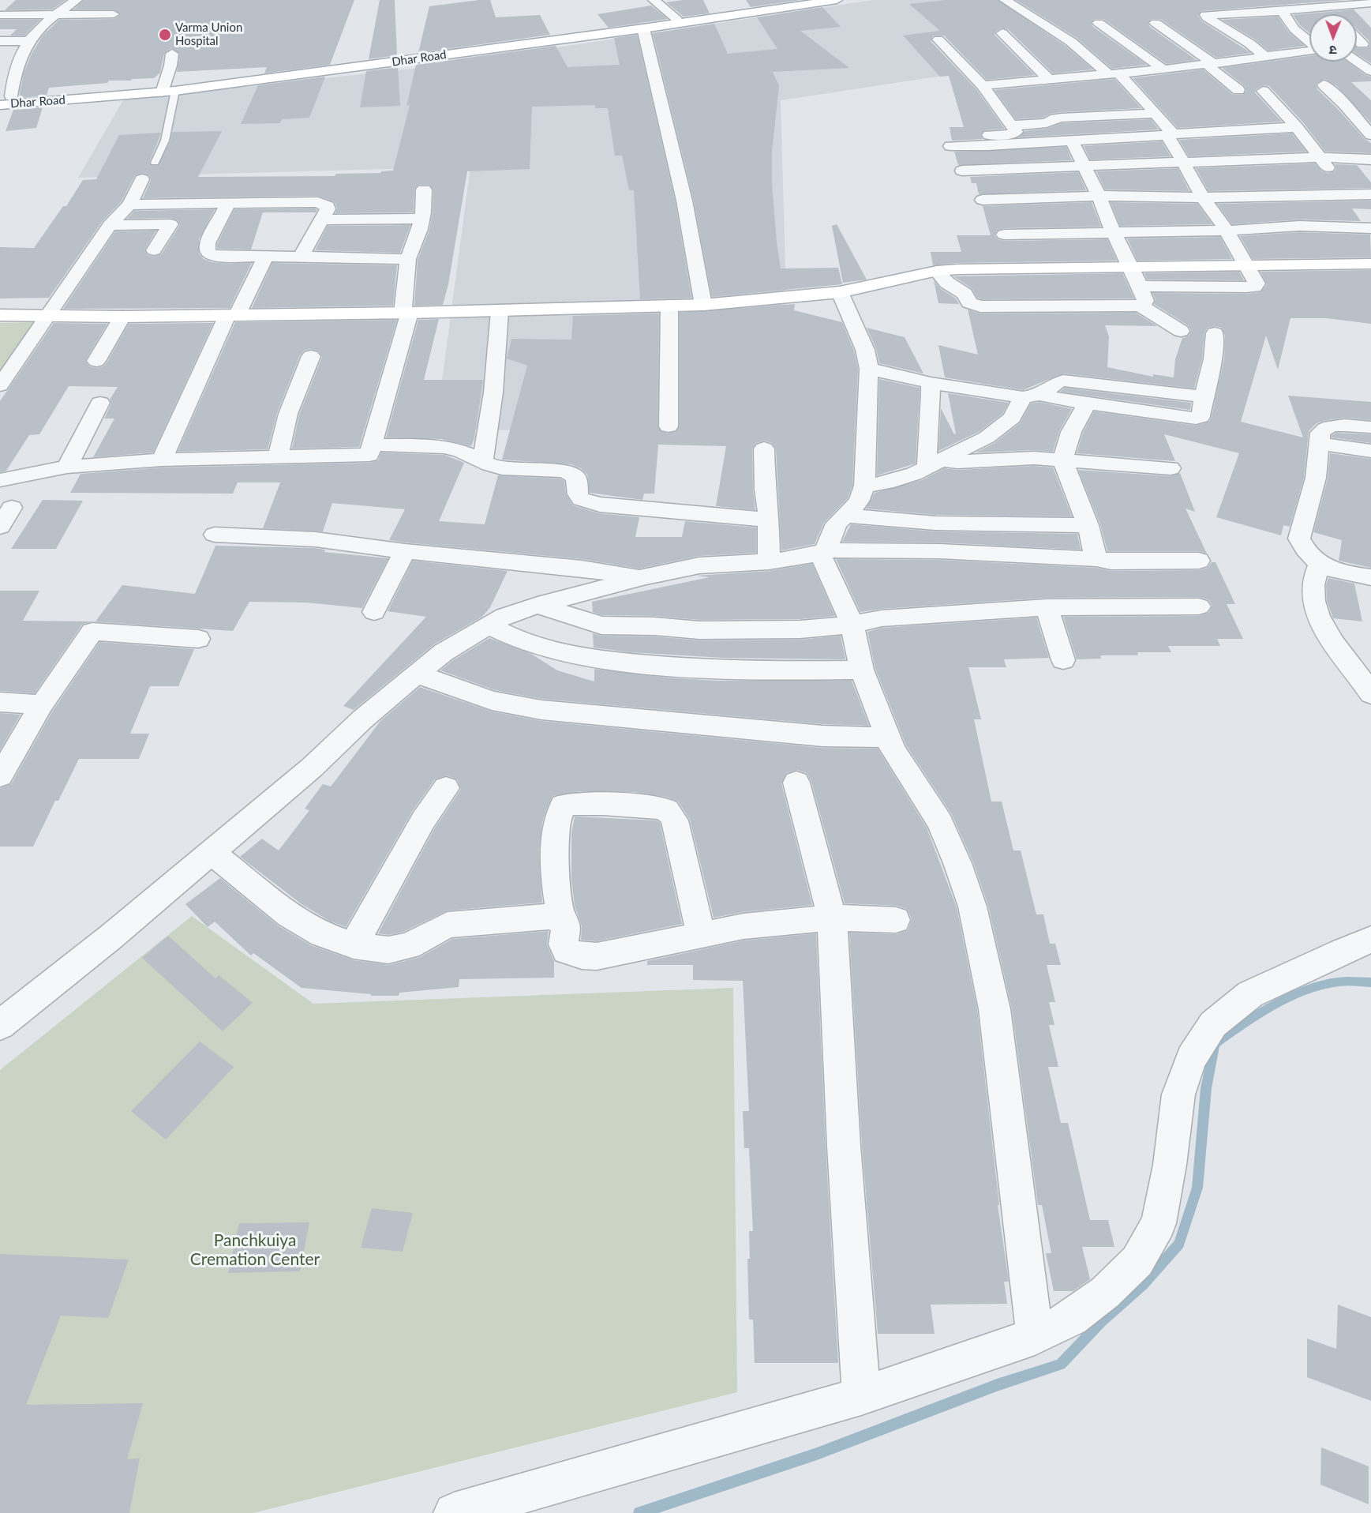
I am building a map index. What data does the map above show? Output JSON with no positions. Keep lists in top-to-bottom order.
{
  "streets": {
    "main road": ["Dhar Road"]
  },
  "parks": ["Panchkuiya Cremation Center"],
  "places": ["Varma Union Hospital"],
  "north": "bottom"
}
